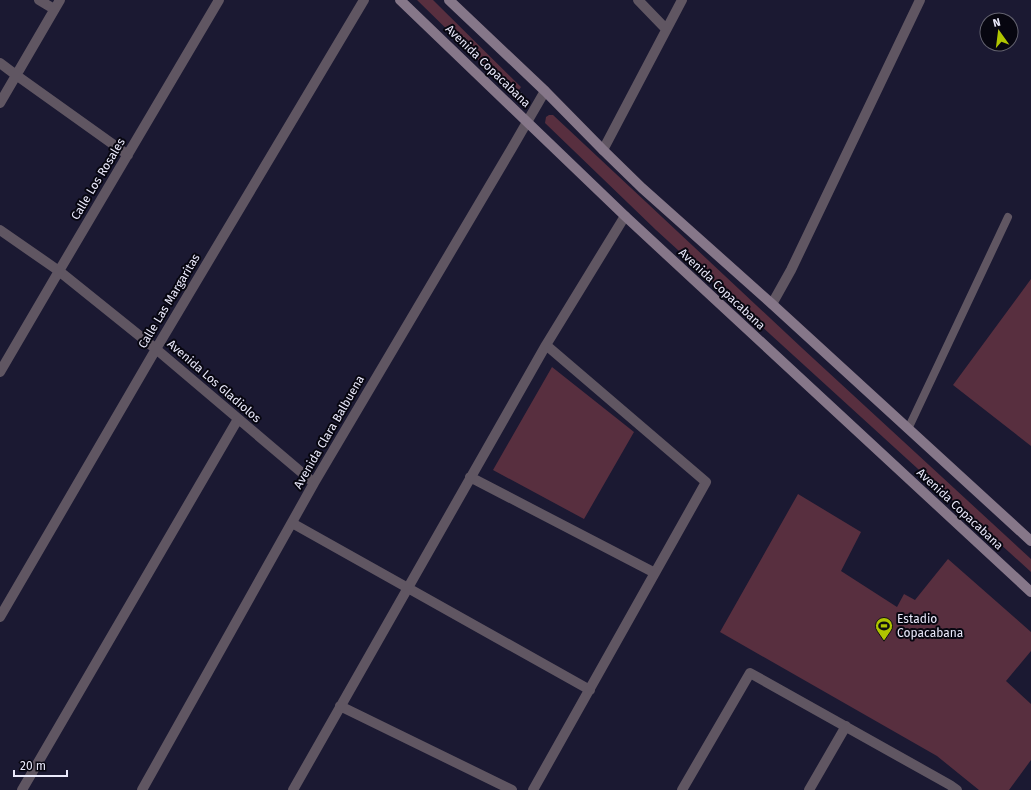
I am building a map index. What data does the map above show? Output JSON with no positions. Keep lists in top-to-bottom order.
{
  "streets": {
    "main road": ["Avenida Copacabana"],
    "street": [
      "Calle Los Rosales",
      "Calle Las Margaritas",
      "Avenida Los Gladiolos",
      "Avenida Clara Balbuena"
    ]
  },
  "crossings": [
    ["Avenida Copacabana", "Avenida Clara Balbuena"],
    ["Calle Los Rosales", "Avenida Los Gladiolos"],
    ["Calle Las Margaritas", "Avenida Los Gladiolos"],
    ["Avenida Los Gladiolos", "Avenida Clara Balbuena"]
  ],
  "places": {
    "sports": ["Estadio Copacabana"]
  },
  "scale_bar": "20 m",
  "north": "top"
}
